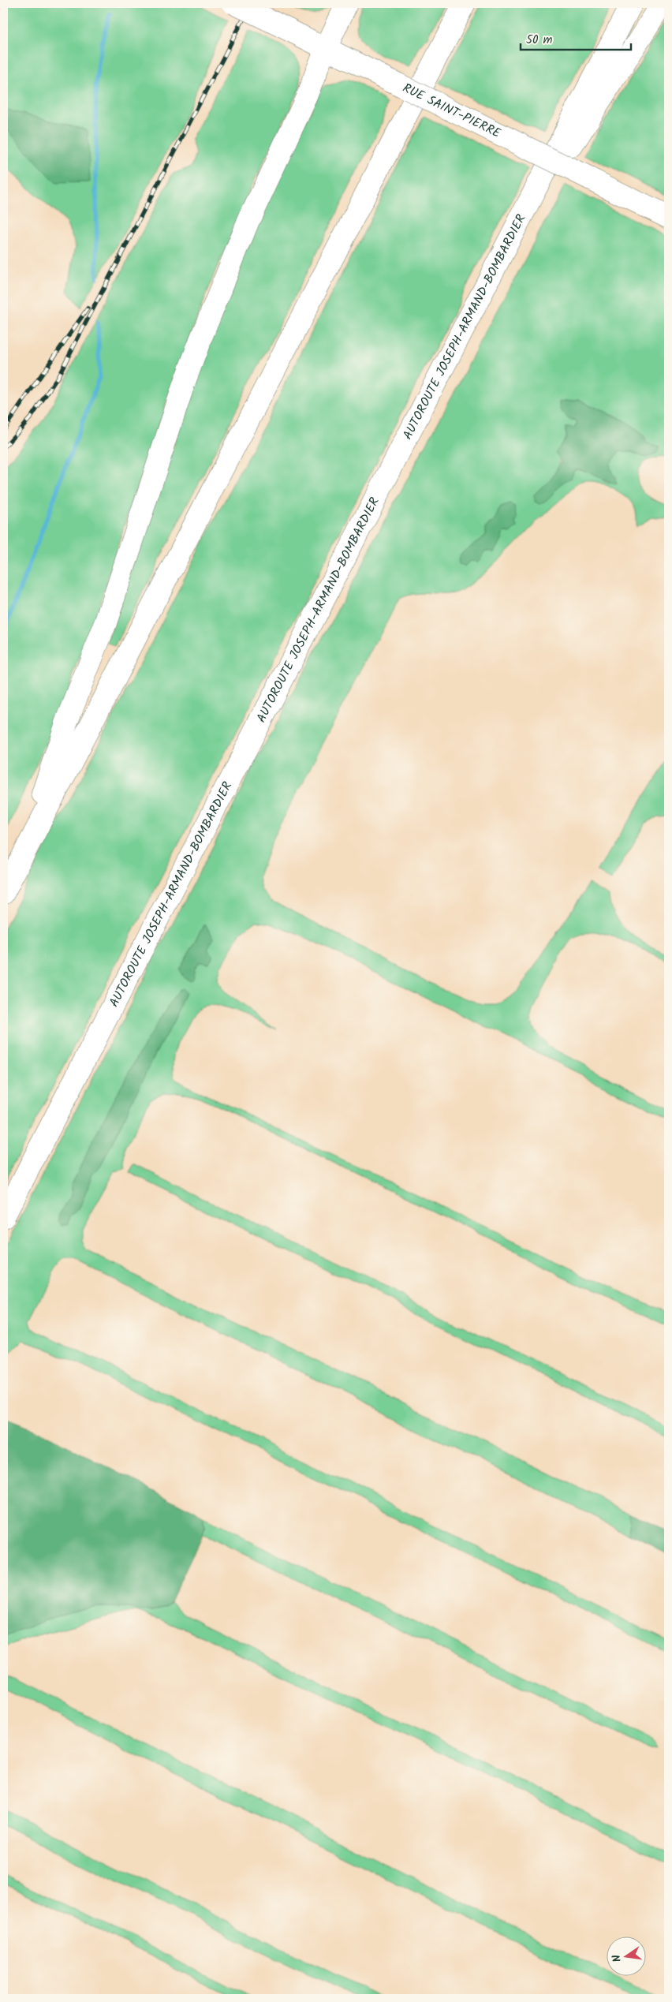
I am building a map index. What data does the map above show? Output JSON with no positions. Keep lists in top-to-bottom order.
{
  "streets": {
    "main road": ["RUE SAINT-PIERRE", "AUTOROUTE JOSEPH-ARMAND-BOMBARDIER"]
  },
  "scale_bar": "50 m",
  "north": "left"
}
